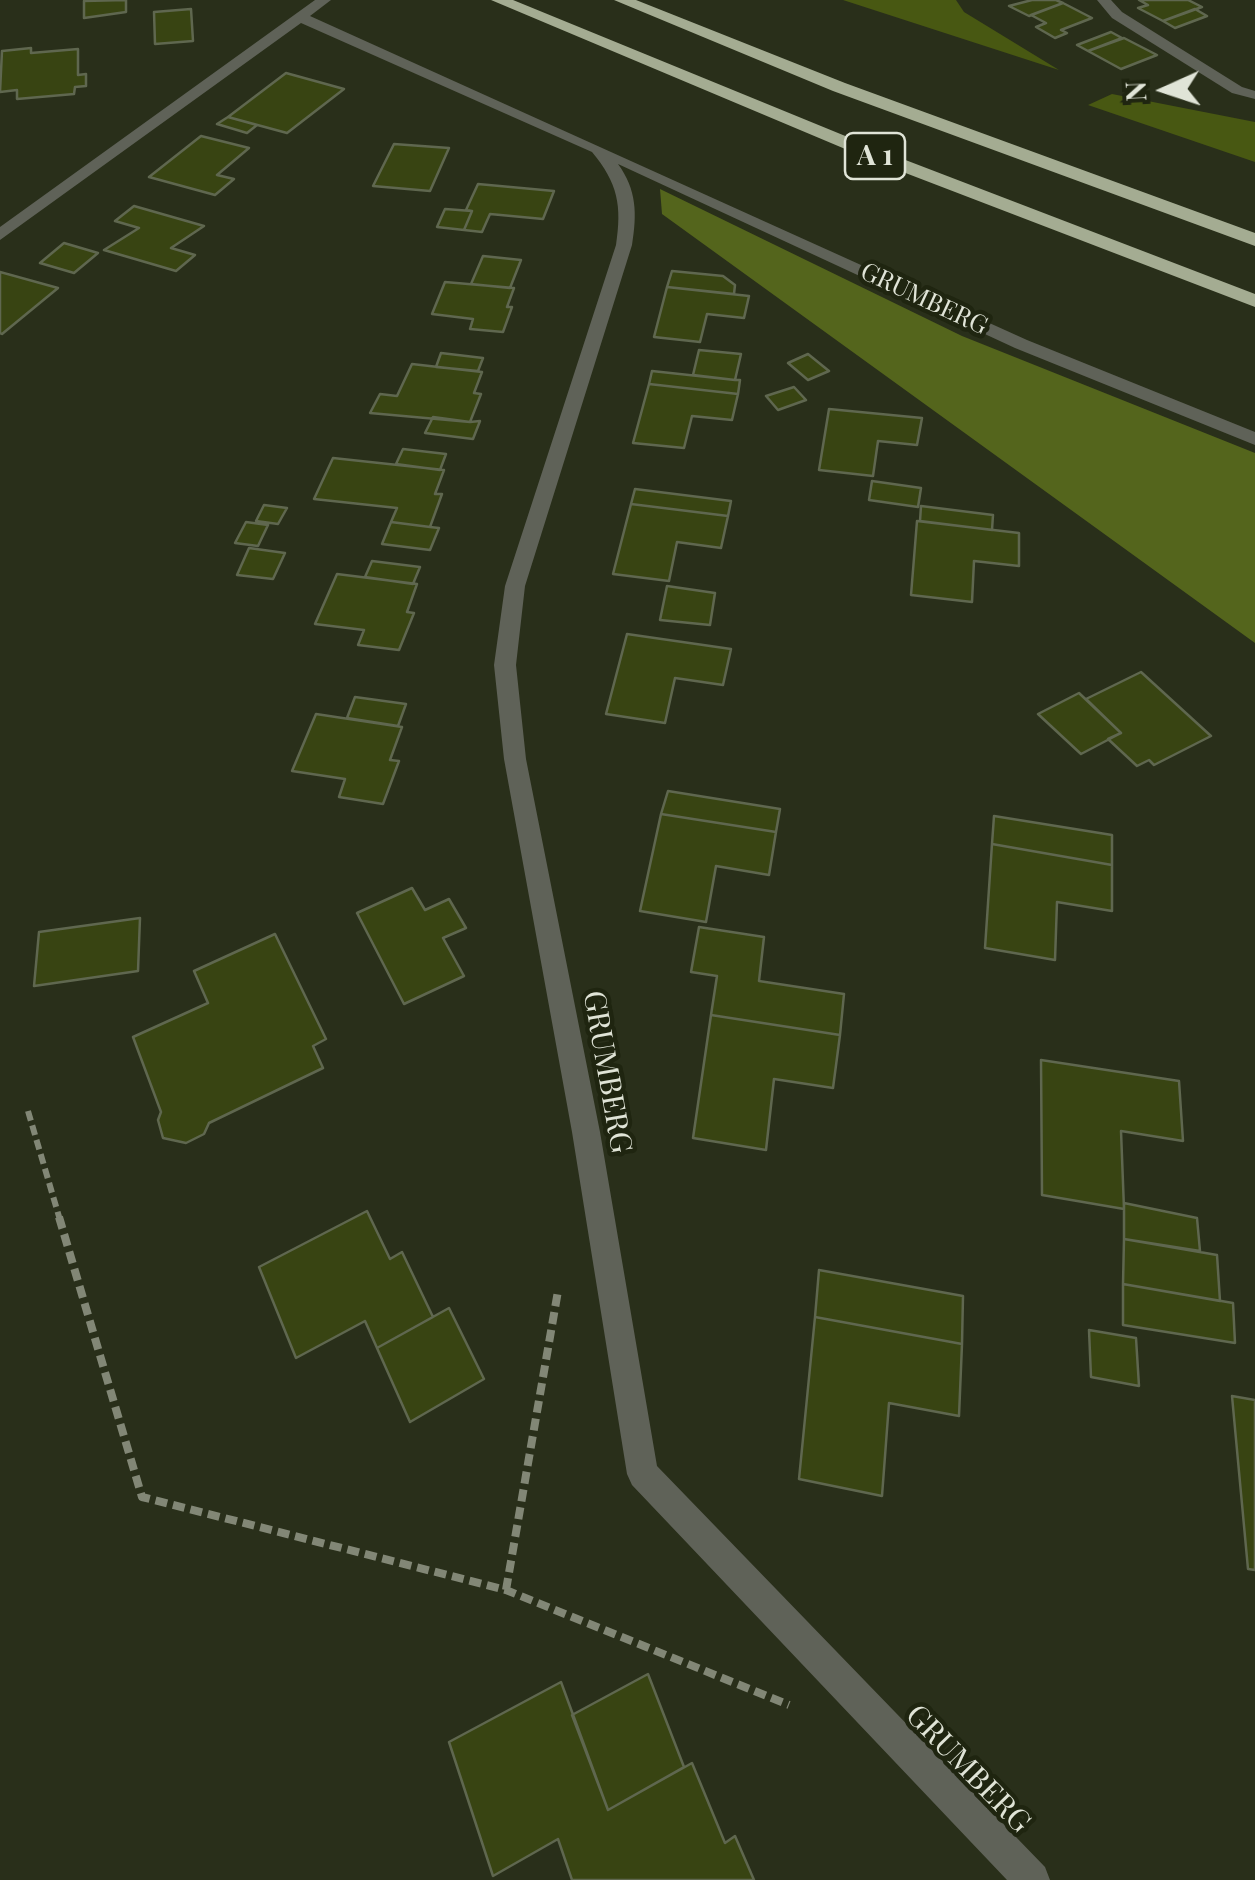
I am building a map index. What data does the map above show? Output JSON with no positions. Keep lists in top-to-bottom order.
{
  "streets": {
    "highway": ["A 1"],
    "street": ["GRUMBERG"]
  },
  "north": "left"
}
